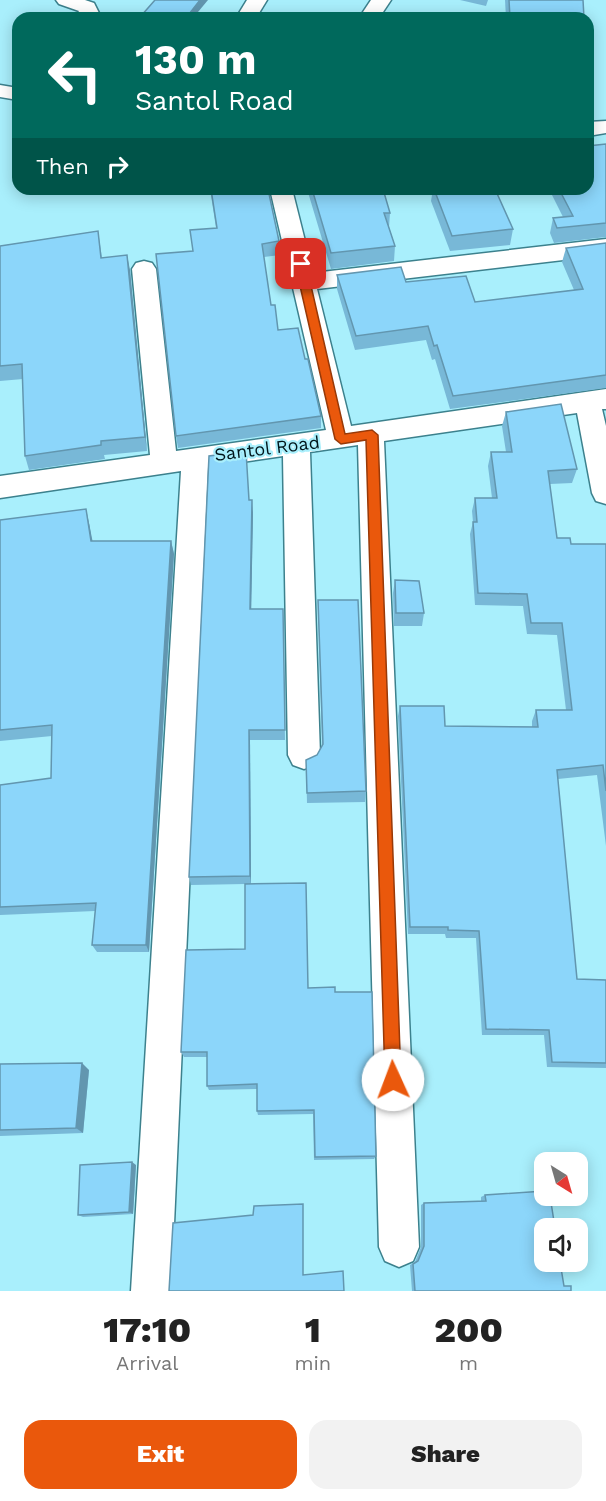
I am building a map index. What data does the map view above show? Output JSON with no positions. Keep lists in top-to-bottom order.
{
  "streets": {
    "street": ["Santol Road"]
  },
  "north": "bottom right",
  "page": {
    "turn": ["130 m", "Santol Road"],
    "then": "Then",
    "eta": [
      "17:10",
      "Arrival",
      "1",
      "min",
      "200",
      "m"
    ],
    "buttons": ["Exit", "Share"]
  }
}
